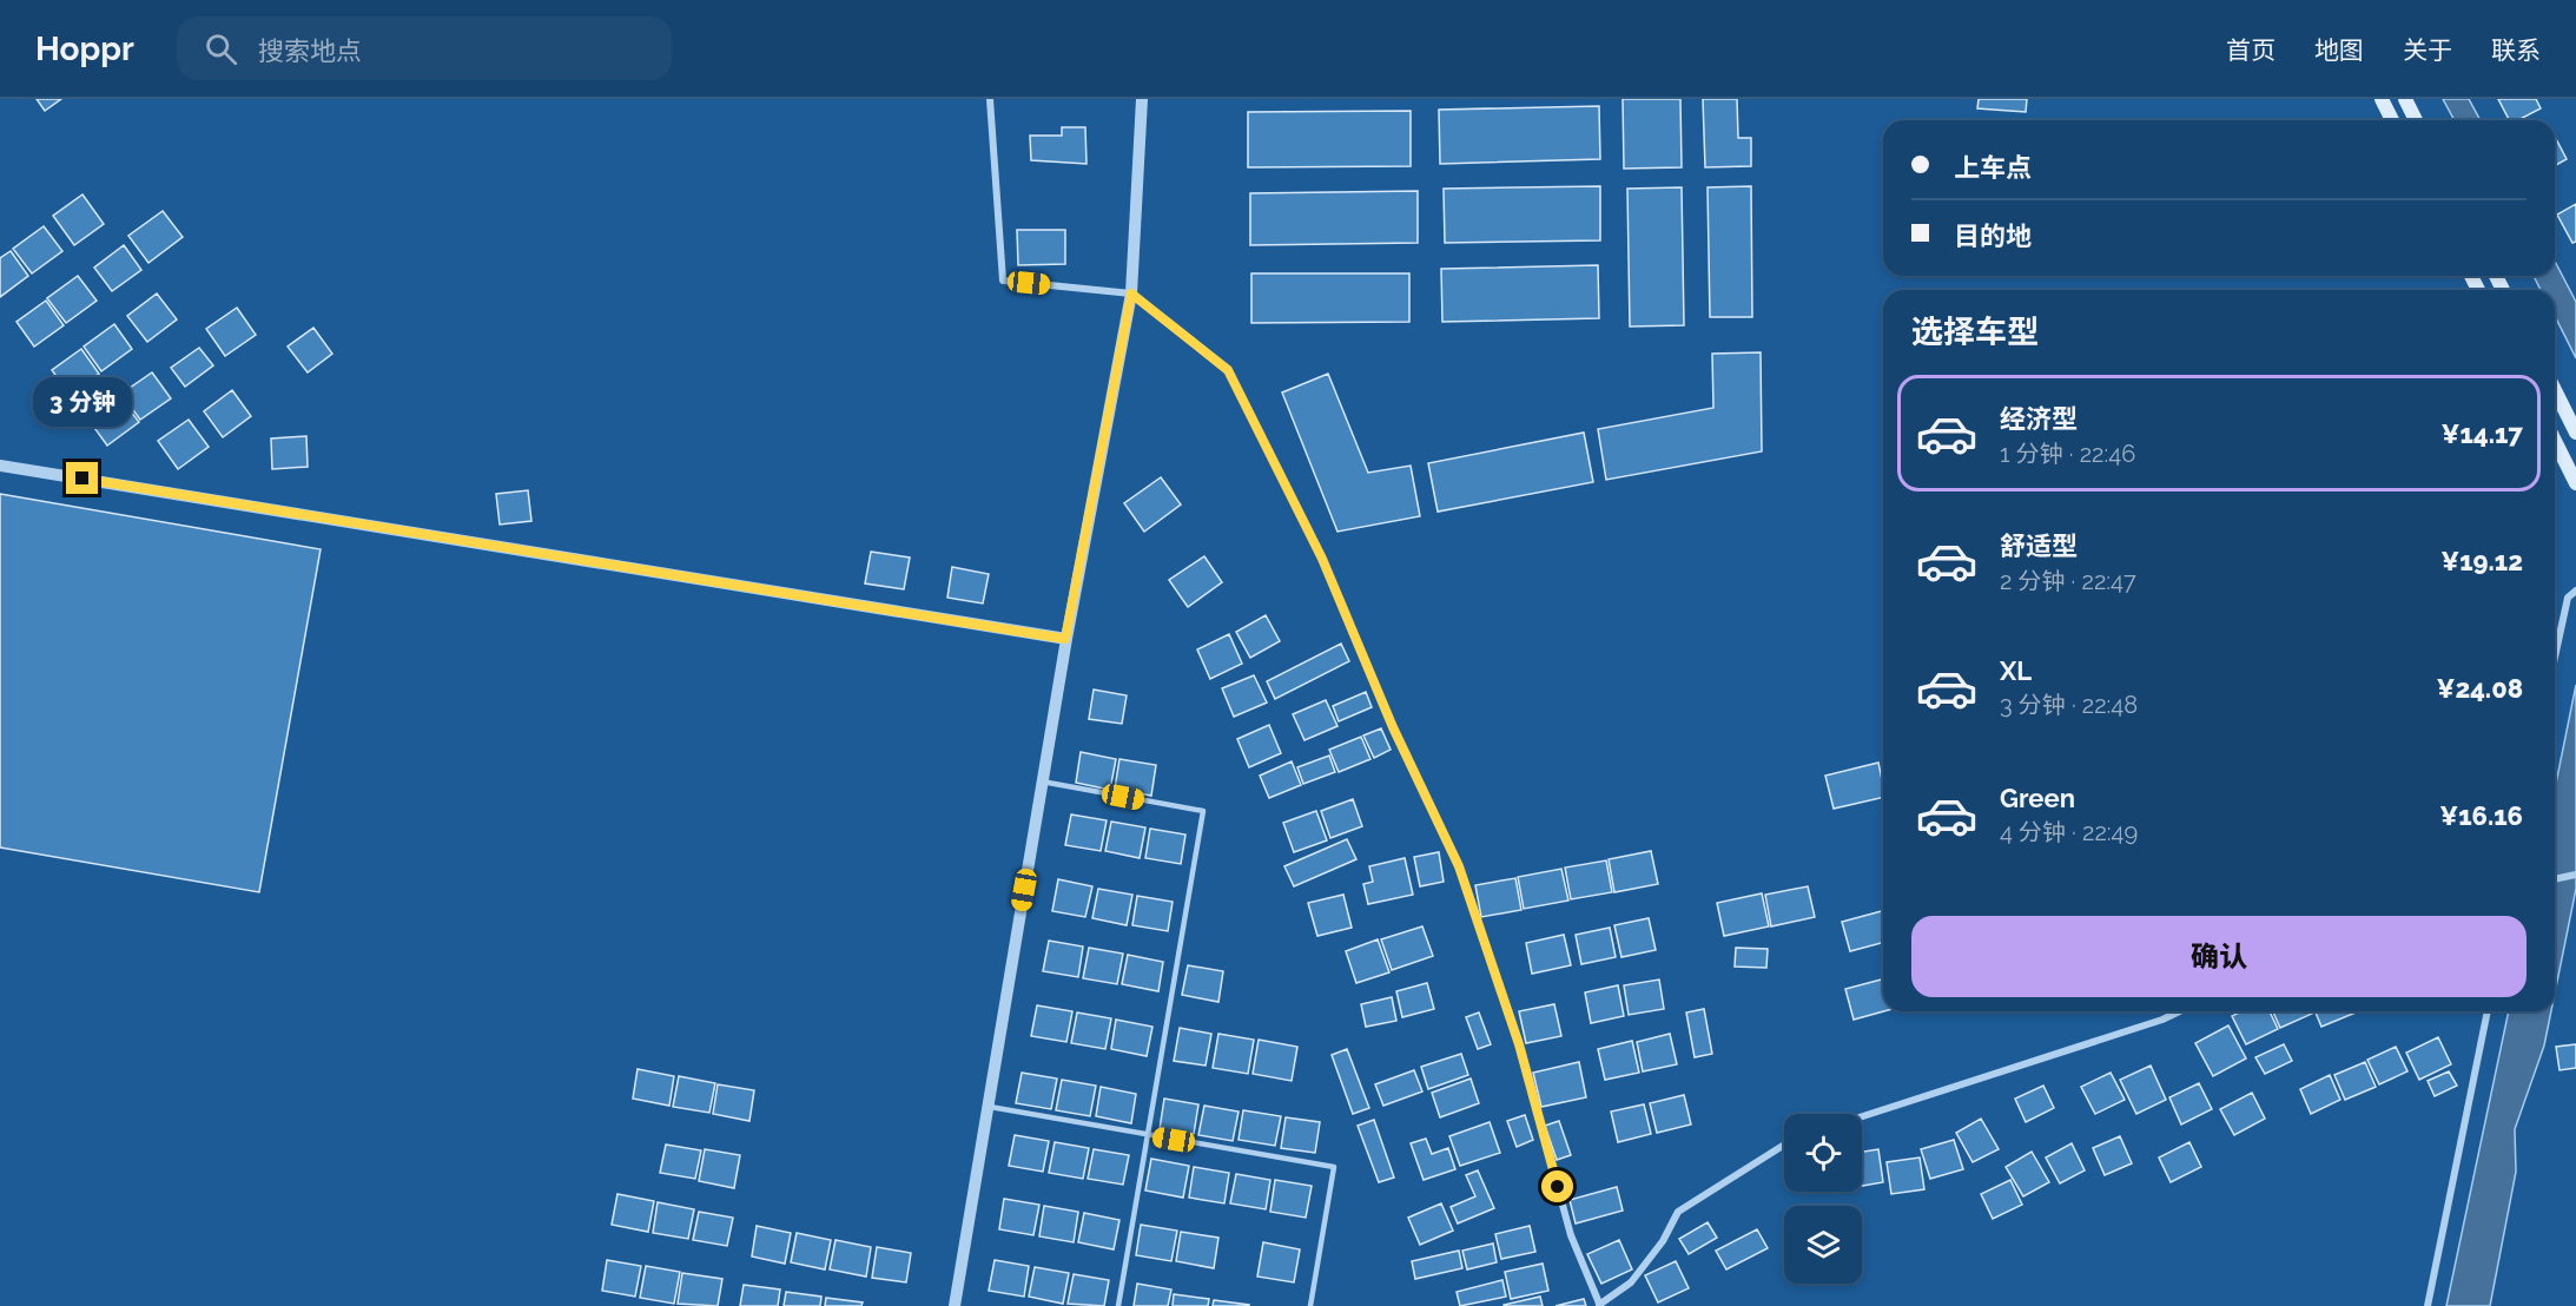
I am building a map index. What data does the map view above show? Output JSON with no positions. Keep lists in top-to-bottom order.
{
  "page": {
    "header": "Hoppr",
    "search": "搜索地点",
    "nav": [
      "首页",
      "地图",
      "关于",
      "联系"
    ],
    "banner": ["上车点", "目的地"],
    "heading": "选择车型",
    "list": [
      {
        "name": "经济型",
        "note": "1 分钟 · 22:46",
        "value": "¥14.17"
      },
      {
        "name": "舒适型",
        "note": "2 分钟 · 22:47",
        "value": "¥19.12"
      },
      {
        "name": "XL",
        "note": "3 分钟 · 22:48",
        "value": "¥24.08"
      },
      {
        "name": "Green",
        "note": "4 分钟 · 22:49",
        "value": "¥16.16"
      }
    ],
    "bubble": "3 分钟",
    "buttons": "确认"
  }
}
